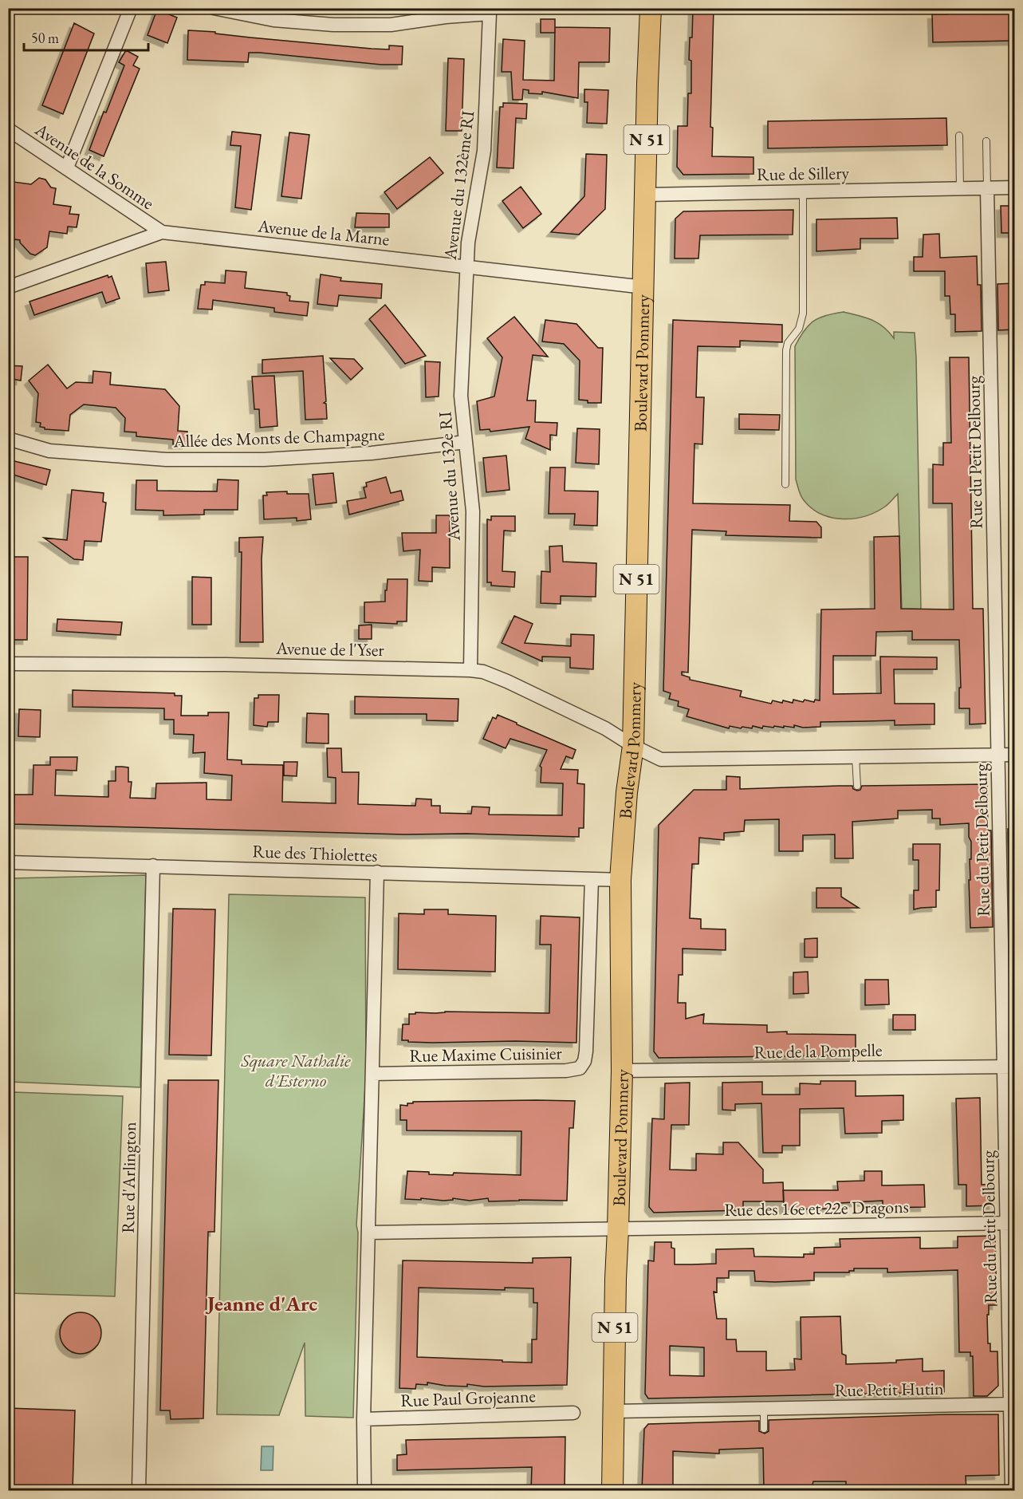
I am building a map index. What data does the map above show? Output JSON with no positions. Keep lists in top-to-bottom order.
{
  "streets": {
    "main road": ["N 51", "Boulevard Pommery"],
    "street": [
      "Avenue de la Somme",
      "Rue de Sillery",
      "Avenue du 132ème RI",
      "Avenue de la Marne",
      "Allée des Monts de Champagne",
      "Rue du Petit Delbourg",
      "Avenue du 132e RI",
      "Avenue de l'Yser",
      "Rue des Thiolettes",
      "Rue de la Pompelle",
      "Rue Maxime Cuisinier",
      "Rue d'Arlington",
      "Rue des 16e et 22e Dragons",
      "Rue Petit Hutin",
      "Rue Paul Grojeanne"
    ]
  },
  "crossings": [
    ["Avenue de la Somme", "Avenue de la Marne"],
    ["Rue de Sillery", "Boulevard Pommery"],
    ["Rue de Sillery", "Rue du Petit Delbourg"],
    ["Avenue du 132ème RI", "Avenue de la Marne"],
    ["Avenue du 132ème RI", "Avenue du 132e RI"],
    ["Avenue de la Marne", "Boulevard Pommery"],
    ["Avenue de la Marne", "Avenue du 132e RI"],
    ["Boulevard Pommery", "Avenue de l'Yser"],
    ["Boulevard Pommery", "Rue des Thiolettes"],
    ["Boulevard Pommery", "Rue de la Pompelle"],
    ["Boulevard Pommery", "Rue des 16e et 22e Dragons"],
    ["Boulevard Pommery", "Rue Petit Hutin"],
    ["Allée des Monts de Champagne", "Avenue du 132e RI"],
    ["Rue du Petit Delbourg", "Avenue de l'Yser"],
    ["Rue du Petit Delbourg", "Rue de la Pompelle"],
    ["Rue du Petit Delbourg", "Rue des 16e et 22e Dragons"],
    ["Rue du Petit Delbourg", "Rue Petit Hutin"],
    ["Avenue du 132e RI", "Avenue de l'Yser"],
    ["Rue des Thiolettes", "Rue Maxime Cuisinier"],
    ["Rue des Thiolettes", "Rue d'Arlington"]
  ],
  "districts": ["Jeanne d'Arc"],
  "parks": ["Square Nathalie d'Esterno"],
  "scale_bar": "50 m"
}
